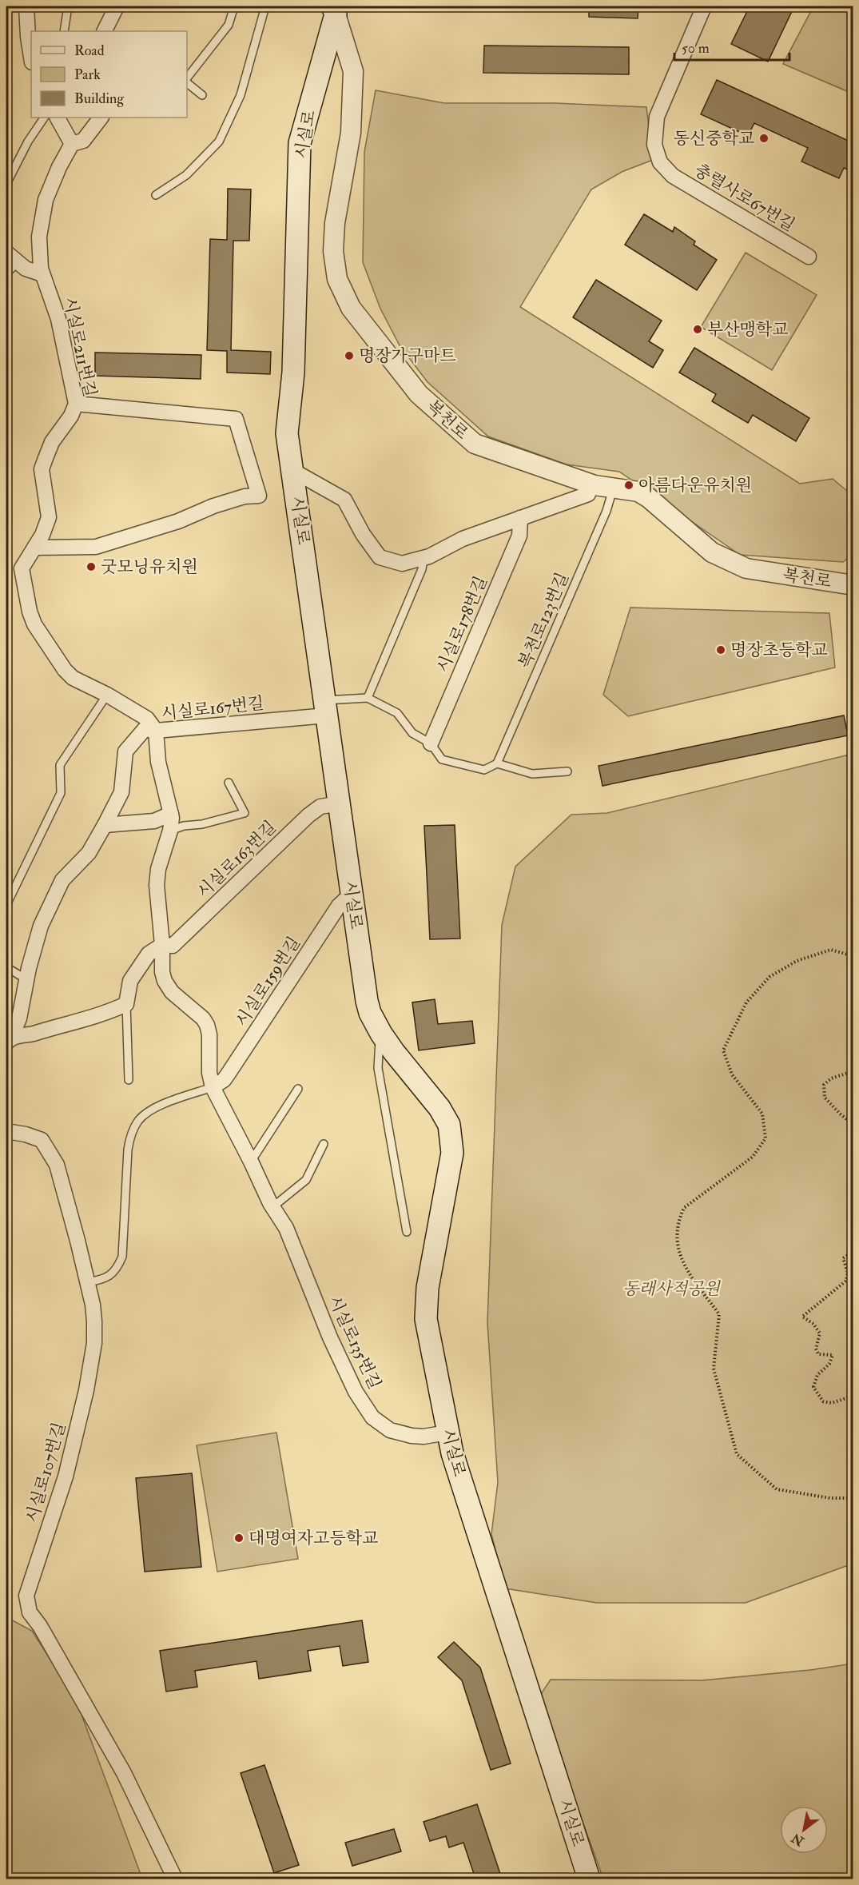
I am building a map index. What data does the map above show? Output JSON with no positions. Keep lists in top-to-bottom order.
{
  "streets": {
    "main road": ["시실로"],
    "street": [
      "충렬사로67번길",
      "시실로211번길",
      "복천로",
      "시실로178번길",
      "시실로167번길",
      "시실로163번길",
      "시실로159번길",
      "시실로135번길",
      "시실로107번길"
    ],
    "lane": ["복천로123번길"]
  },
  "crossings": [
    ["시실로", "복천로"],
    ["시실로", "시실로167번길"],
    ["시실로", "시실로163번길"],
    ["시실로", "시실로159번길"],
    ["시실로", "시실로135번길"],
    ["시실로211번길", "시실로167번길"],
    ["복천로", "복천로123번길"],
    ["시실로167번길", "시실로163번길"],
    ["시실로167번길", "시실로135번길"],
    ["시실로163번길", "시실로135번길"],
    ["시실로159번길", "시실로135번길"]
  ],
  "parks": ["동래사적공원"],
  "places": [
    "동신중학교",
    "부산맹학교",
    "명장가구마트",
    "아름다운유치원",
    "굿모닝유치원",
    "명장초등학교",
    "대명여자고등학교"
  ],
  "legend": ["Road", "Park", "Building"],
  "scale_bar": "50 m",
  "north": "bottom left"
}
